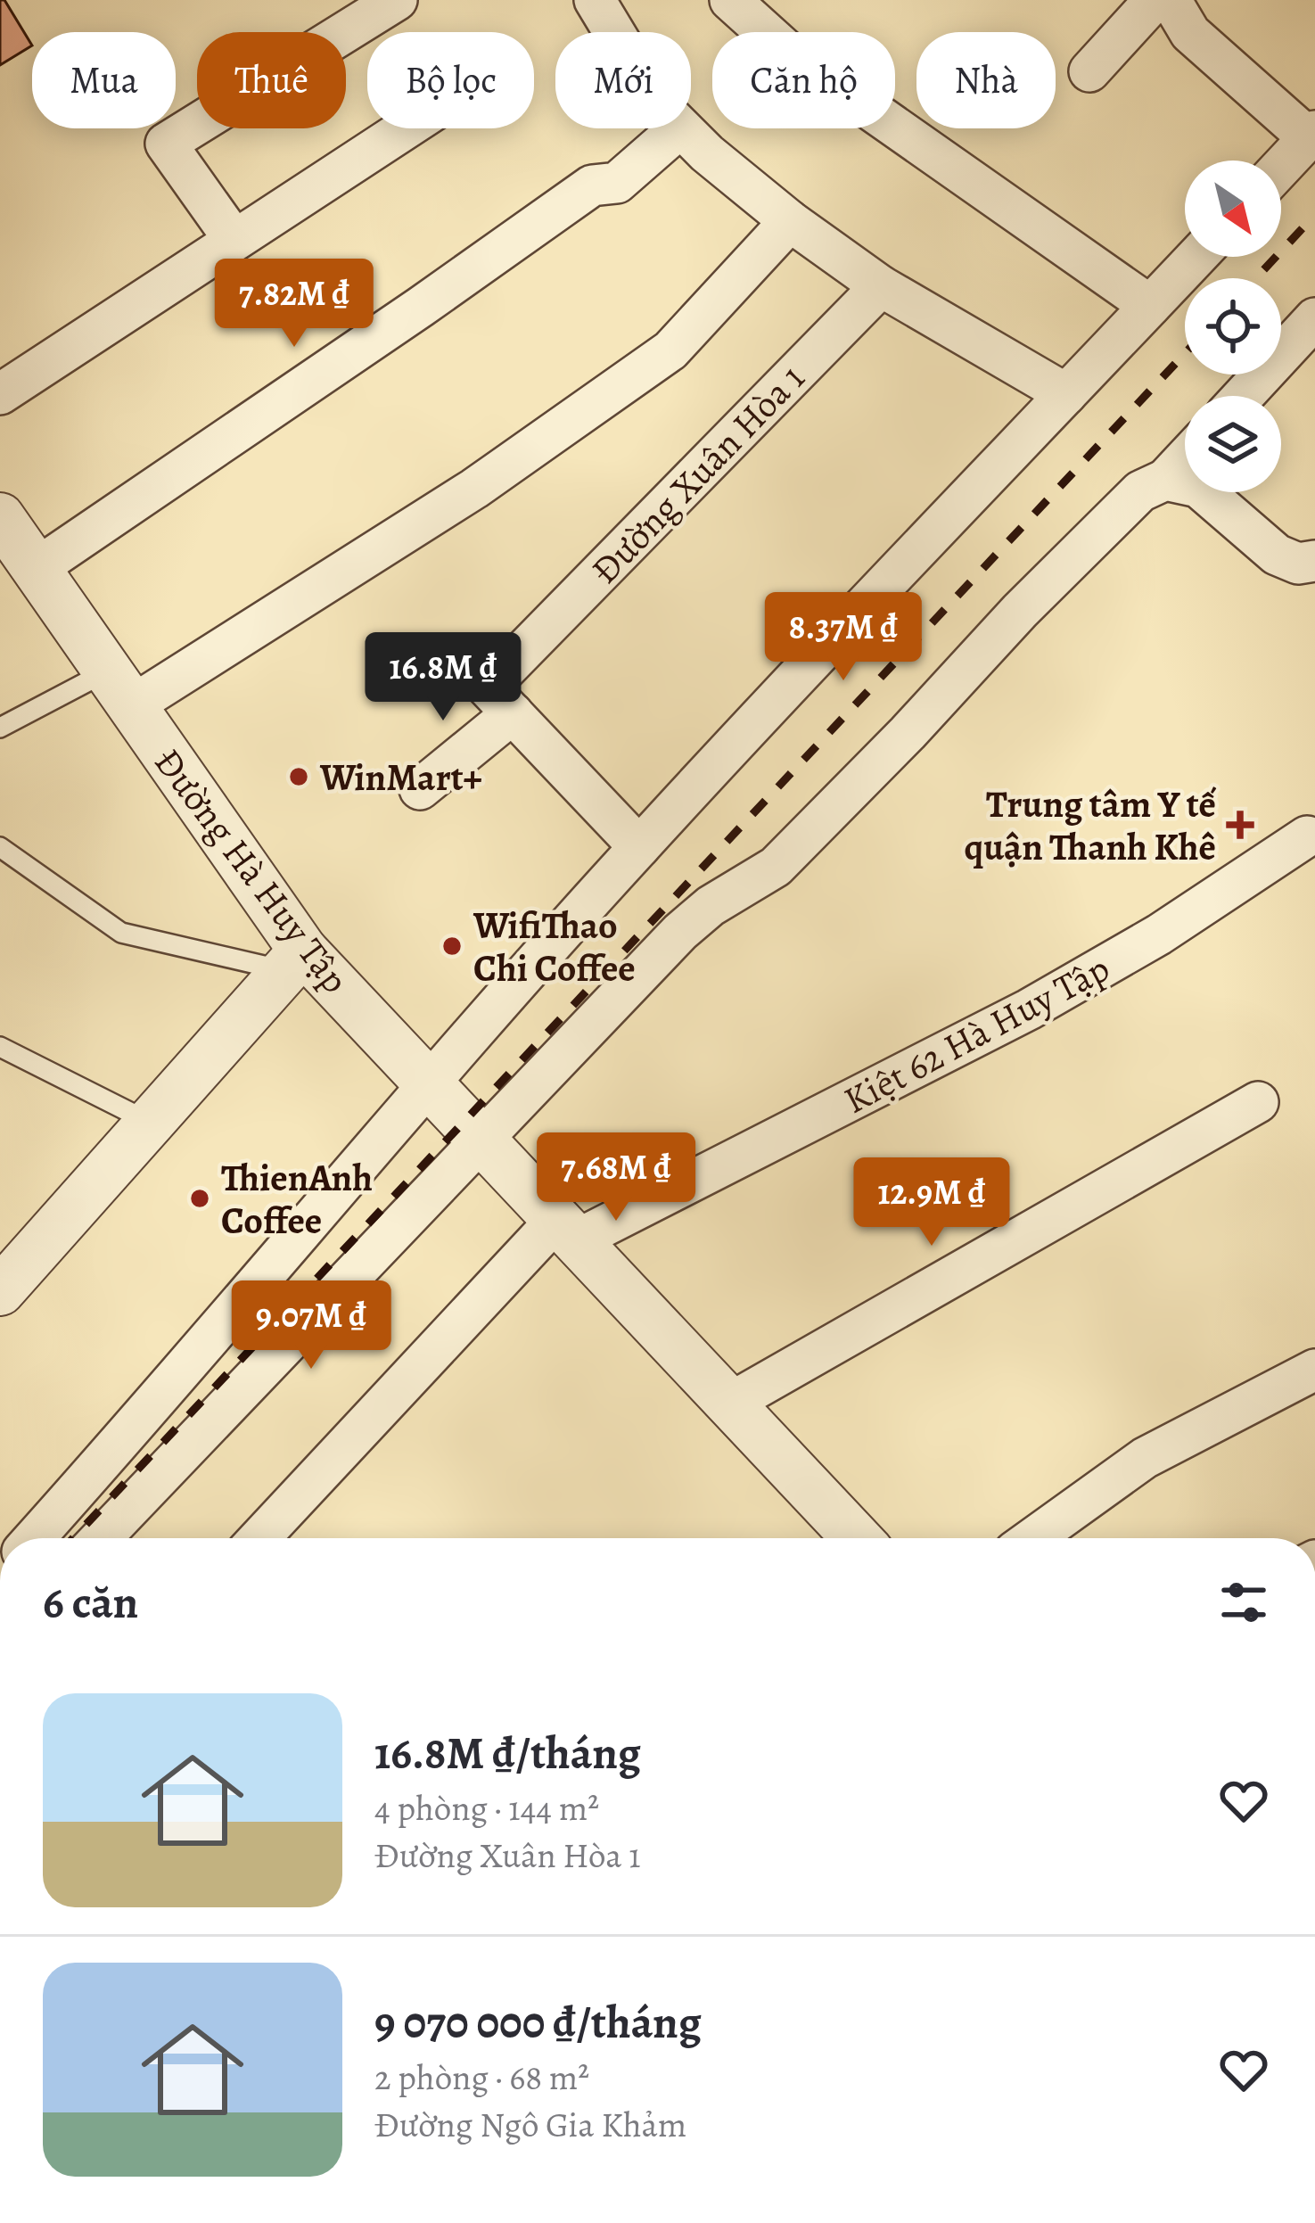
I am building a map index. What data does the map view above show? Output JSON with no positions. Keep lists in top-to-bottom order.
{
  "streets": {
    "street": ["Đường Xuân Hòa 1", "Đường Hà Huy Tập", "Kiệt 62 Hà Huy Tập"]
  },
  "crossings": [
    ["Đường Hà Huy Tập", "Kiệt 62 Hà Huy Tập"]
  ],
  "places": {
    "other": ["WinMart+", "WifiThao Chi Coffee", "ThienAnh Coffee"],
    "health": ["Trung tâm Y tế quận Thanh Khê"]
  },
  "north": "bottom right",
  "page": {
    "chip": [
      "Mua",
      "Thuê",
      "Bộ lọc",
      "Mới",
      "Căn hộ",
      "Nhà"
    ],
    "price": [
      "7.82M ₫",
      "8.37M ₫",
      "16.8M ₫",
      "7.68M ₫",
      "12.9M ₫",
      "9.07M ₫"
    ],
    "heading": "6 căn",
    "list": [
      {
        "name": "16.8M ₫/tháng",
        "note": "4 phòng · 144 m² · Đường Xuân Hòa 1"
      },
      {
        "name": "9 070 000 ₫/tháng",
        "note": "2 phòng · 68 m² · Đường Ngô Gia Khảm"
      }
    ]
  }
}
